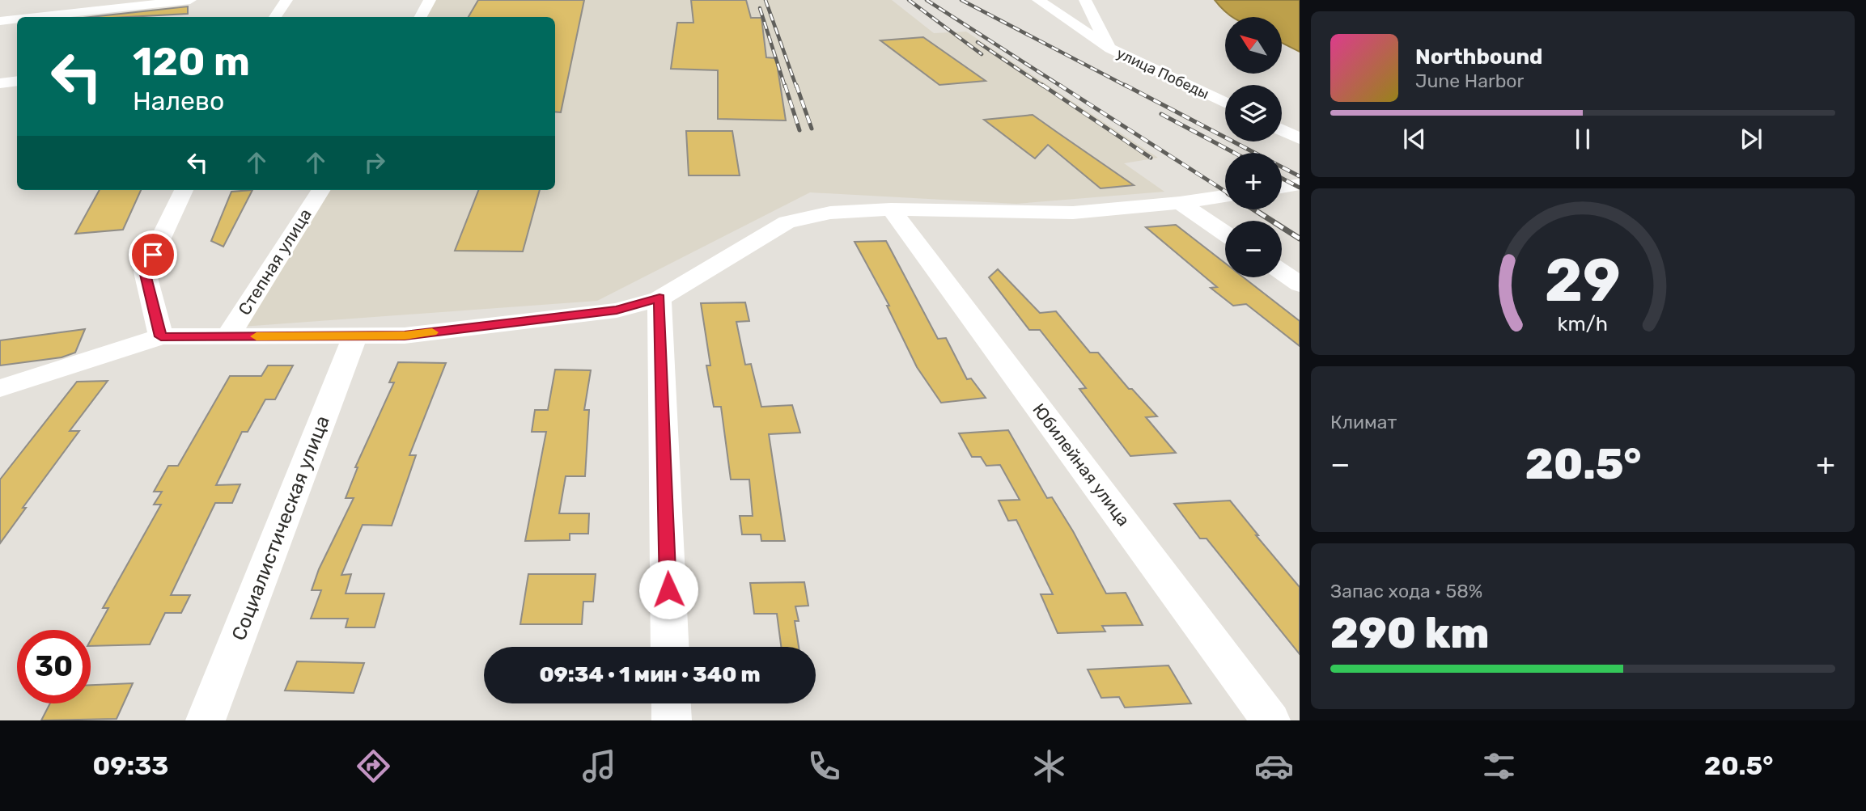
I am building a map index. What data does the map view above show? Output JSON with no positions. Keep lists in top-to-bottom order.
{
  "streets": {
    "street": [
      "улица Победы",
      "Степная улица",
      "Юбилейная улица",
      "Социалистическая улица"
    ]
  },
  "north": "top left",
  "page": {
    "map_buttons": ["+", "−"],
    "turn": ["120 m", "Налево"],
    "song": ["Northbound", "June Harbor"],
    "tile": [
      "Климат",
      ["Запас хода · 58%", "290 km"]
    ],
    "heat": ["−", "20.5°", "+"],
    "limit": "30",
    "trip": "09:34 · 1 мин · 340 m",
    "tabs": ["09:33", "20.5°"],
    "gauge": ["29", "km/h"]
  }
}
